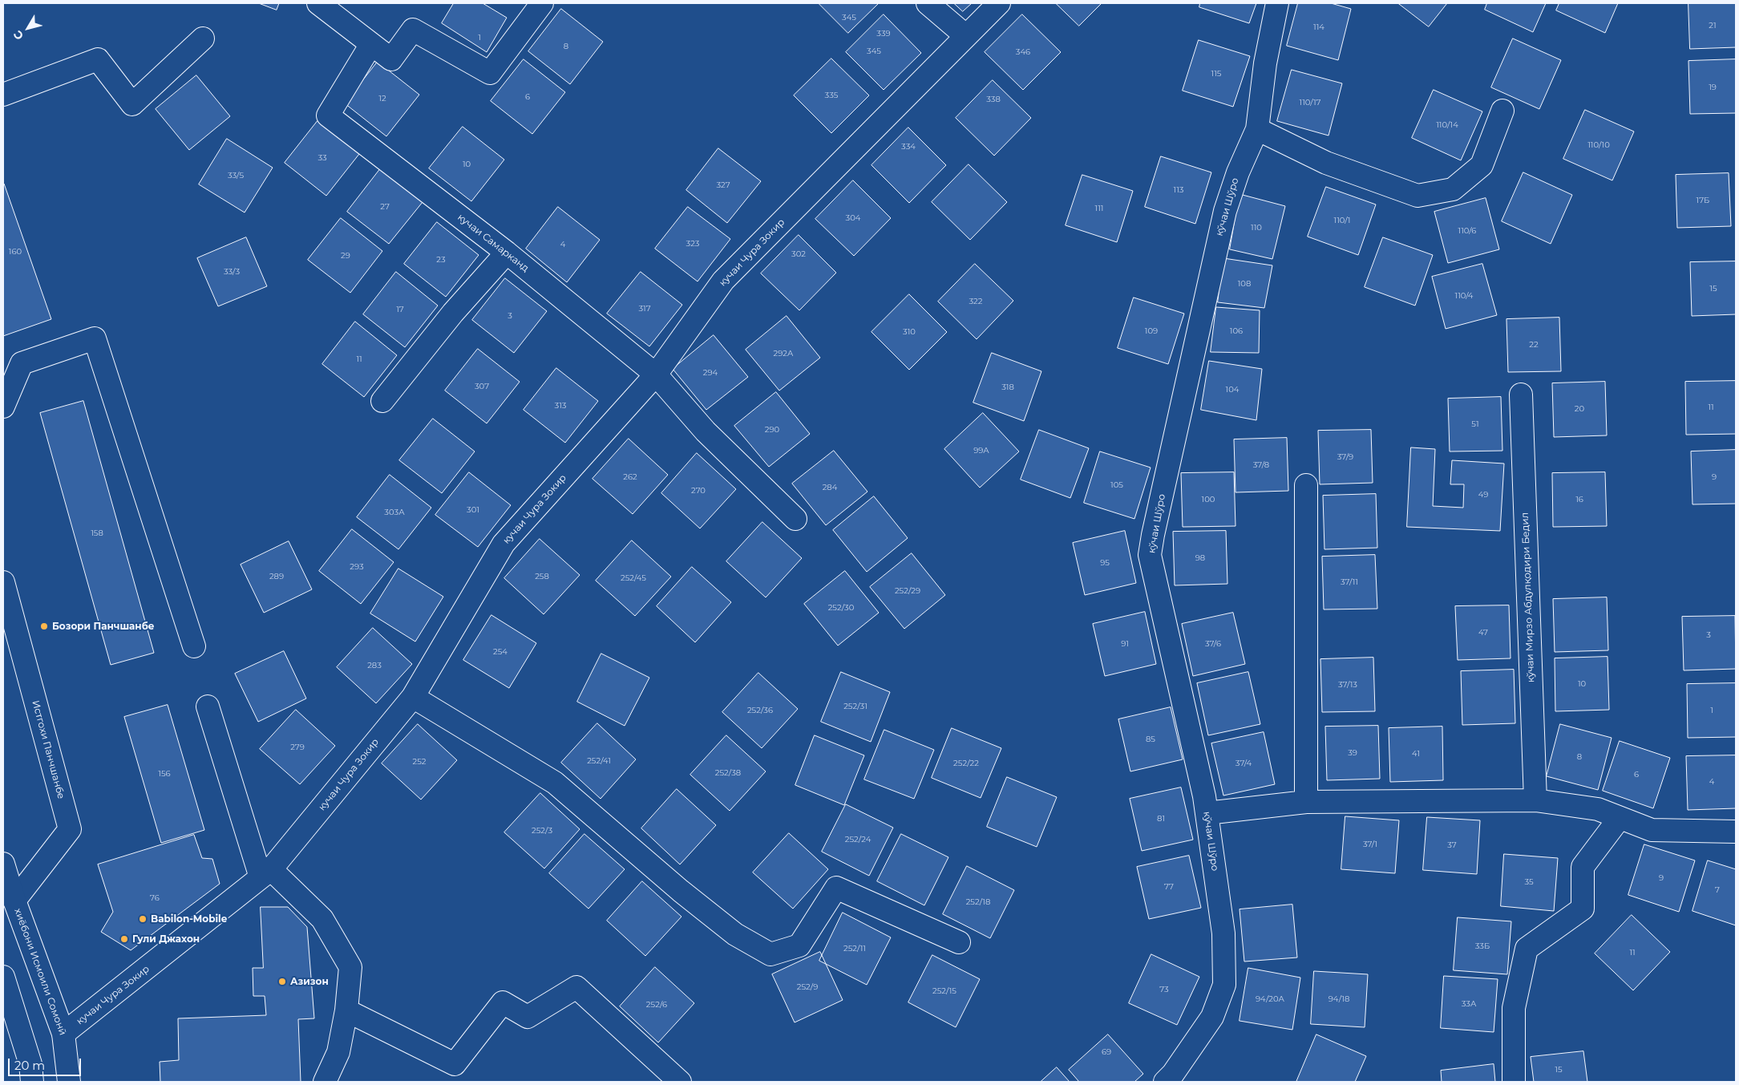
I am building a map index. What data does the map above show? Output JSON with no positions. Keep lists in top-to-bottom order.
{
  "streets": {
    "street": [
      "кўчаи Шўро",
      "кучаи Самарканд",
      "кучаи Чура Зокир",
      "кўчаи Мирзо Абдулқодири Бедил",
      "Истгохи Панчшанбе",
      "хиёбони Исмоили Сомонӣ"
    ]
  },
  "crossings": [
    ["кучаи Самарканд", "кучаи Чура Зокир"],
    ["кучаи Чура Зокир", "хиёбони Исмоили Сомонӣ"],
    ["Истгохи Панчшанбе", "хиёбони Исмоили Сомонӣ"]
  ],
  "places": [
    "Бозори Панчшанбе",
    "Babilon-Mobile",
    "Гули Джахон",
    "Азизон"
  ],
  "house_numbers": [
    "345",
    "21",
    "114",
    "339",
    "1",
    "8",
    "345",
    "346",
    "115",
    "19",
    "335",
    "6",
    "12",
    "338",
    "110/17",
    "110/14",
    "110/10",
    "334",
    "33",
    "10",
    "33/5",
    "327",
    "113",
    "17Б",
    "27",
    "111",
    "304",
    "110/1",
    "110",
    "110/6",
    "323",
    "4",
    "160",
    "302",
    "29",
    "23",
    "33/3",
    "108",
    "15",
    "110/4",
    "322",
    "317",
    "17",
    "3",
    "109",
    "106",
    "310",
    "22",
    "292А",
    "11",
    "294",
    "307",
    "318",
    "104",
    "313",
    "11",
    "20",
    "51",
    "290",
    "99А",
    "37/9",
    "37/8",
    "262",
    "9",
    "105",
    "284",
    "270",
    "49",
    "100",
    "16",
    "301",
    "303А",
    "158",
    "98",
    "95",
    "293",
    "289",
    "258",
    "252/45",
    "37/11",
    "252/29",
    "252/30",
    "47",
    "3",
    "91",
    "37/6",
    "254",
    "283",
    "10",
    "37/13",
    "252/31",
    "252/36",
    "1",
    "85",
    "279",
    "39",
    "41",
    "8",
    "252/41",
    "252",
    "252/22",
    "37/4",
    "252/38",
    "156",
    "6",
    "4",
    "81",
    "252/3",
    "252/24",
    "37/1",
    "37",
    "9",
    "35",
    "77",
    "7",
    "76",
    "252/18",
    "33Б",
    "252/11",
    "11",
    "252/9",
    "73",
    "252/15",
    "94/20А",
    "94/18",
    "33А",
    "252/6",
    "69",
    "15"
  ],
  "scale_bar": "20 m",
  "north": "bottom left"
}
